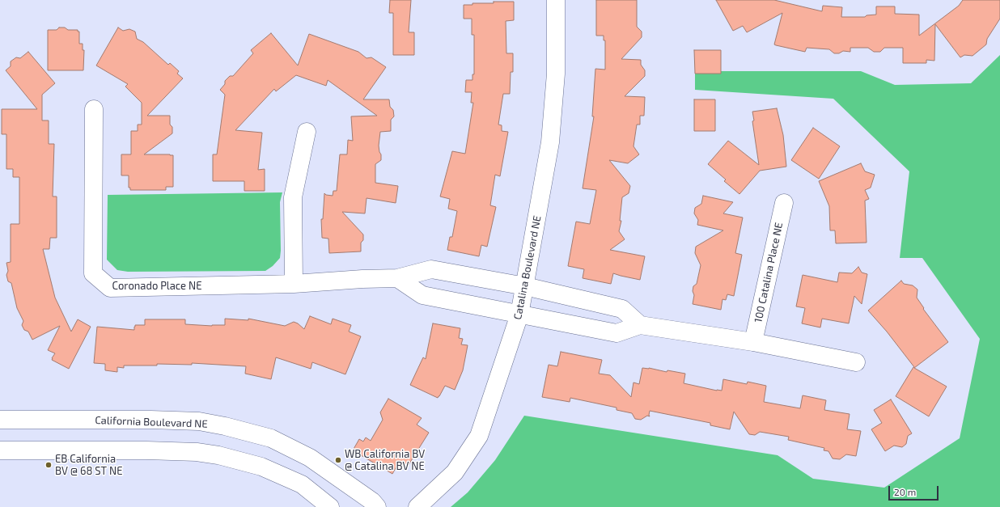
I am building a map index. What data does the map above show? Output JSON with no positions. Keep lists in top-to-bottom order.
{
  "streets": {
    "street": [
      "Catalina Boulevard NE",
      "100 Catalina Place NE",
      "Coronado Place NE",
      "California Boulevard NE"
    ]
  },
  "crossings": [
    ["Catalina Boulevard NE", "Coronado Place NE"]
  ],
  "places": ["WB California BV @ Catalina BV NE", "EB California BV @ 68 ST NE"],
  "scale_bar": "20 m"
}
